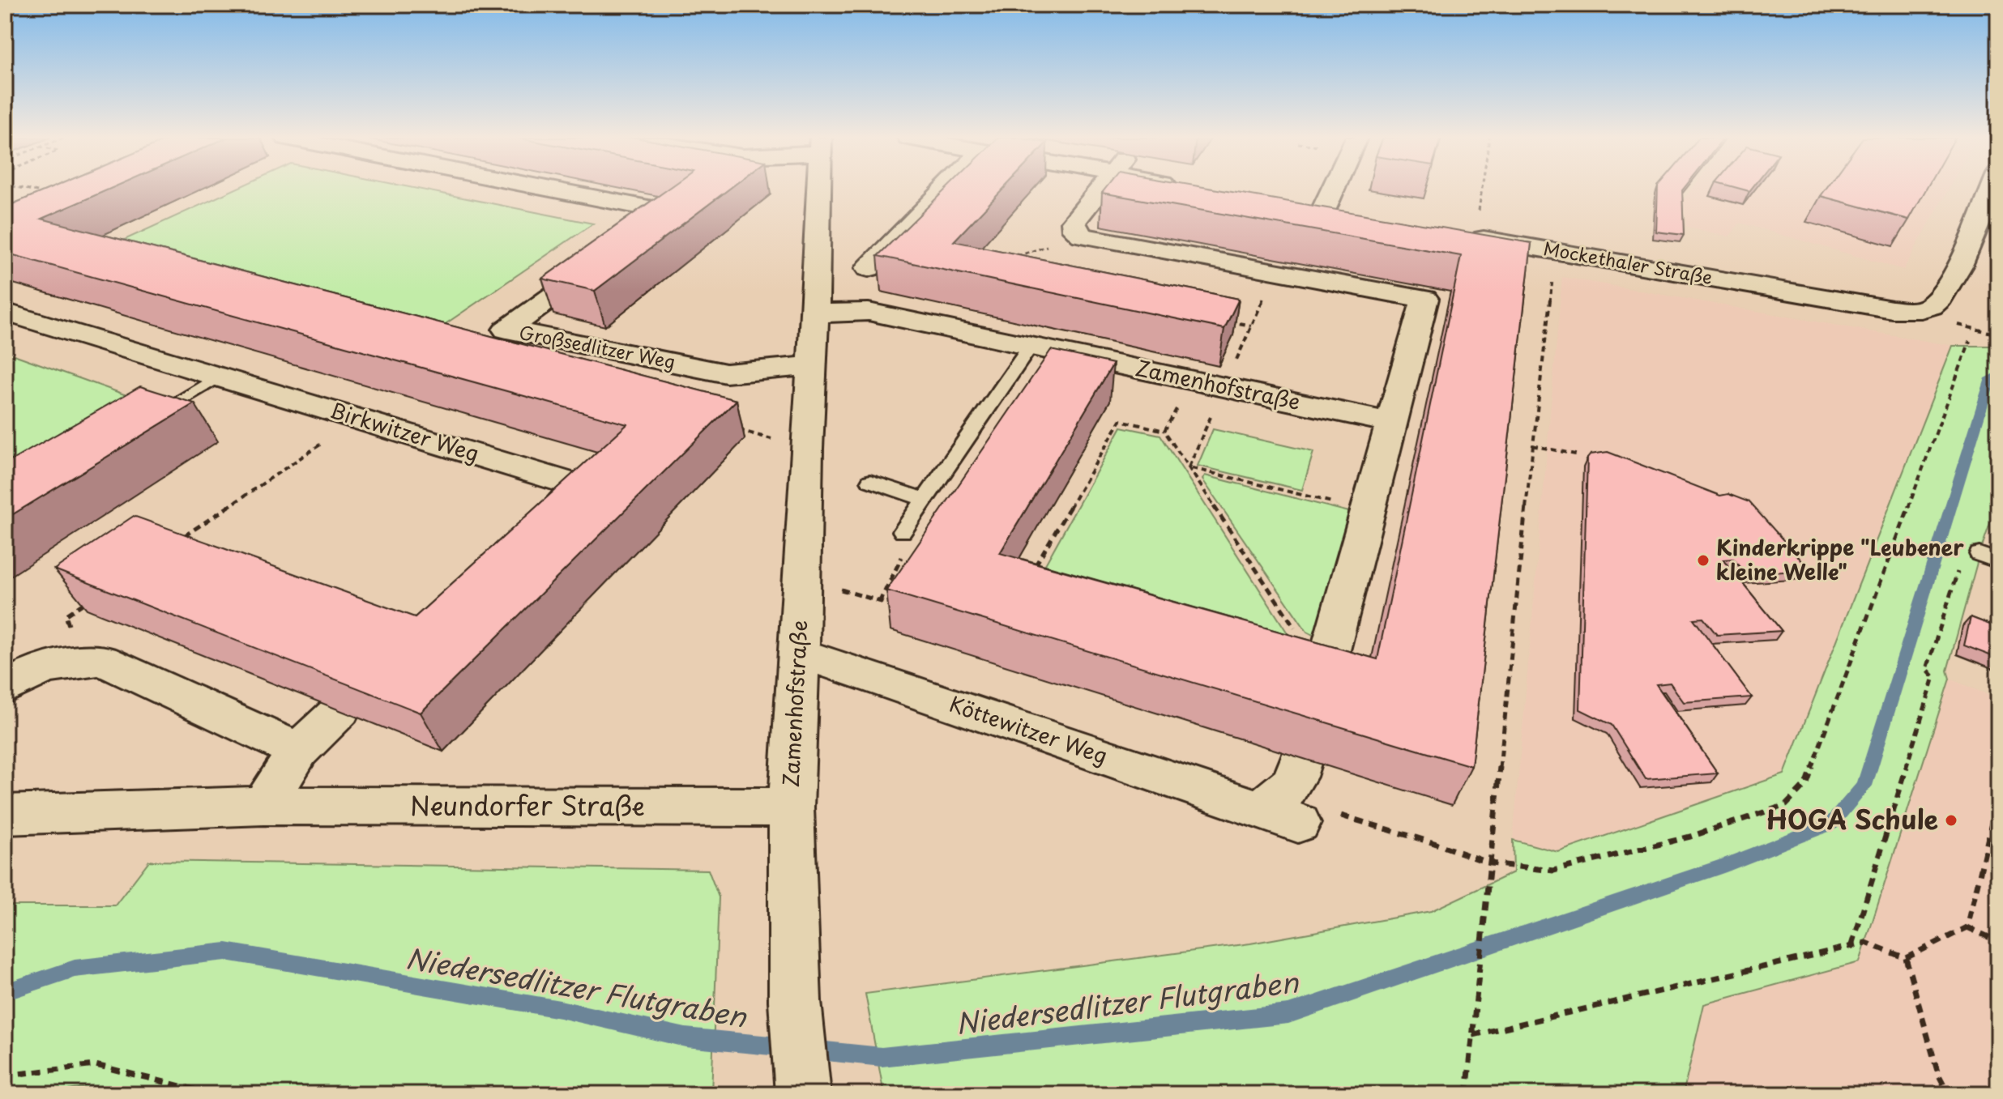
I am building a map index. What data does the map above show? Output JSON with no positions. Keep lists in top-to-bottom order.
{
  "streets": {
    "street": [
      "Mockethaler Straße",
      "Großsedlitzer Weg",
      "Zamenhofstraße",
      "Birkwitzer Weg",
      "Köttewitzer Weg",
      "Neundorfer Straße"
    ]
  },
  "crossings": [
    ["Großsedlitzer Weg", "Zamenhofstraße"],
    ["Zamenhofstraße", "Köttewitzer Weg"],
    ["Zamenhofstraße", "Neundorfer Straße"]
  ],
  "water": ["Niedersedlitzer Flutgraben"],
  "places": ["Kinderkrippe \"Leubener kleine Welle\"", "HOGA Schule"]
}
